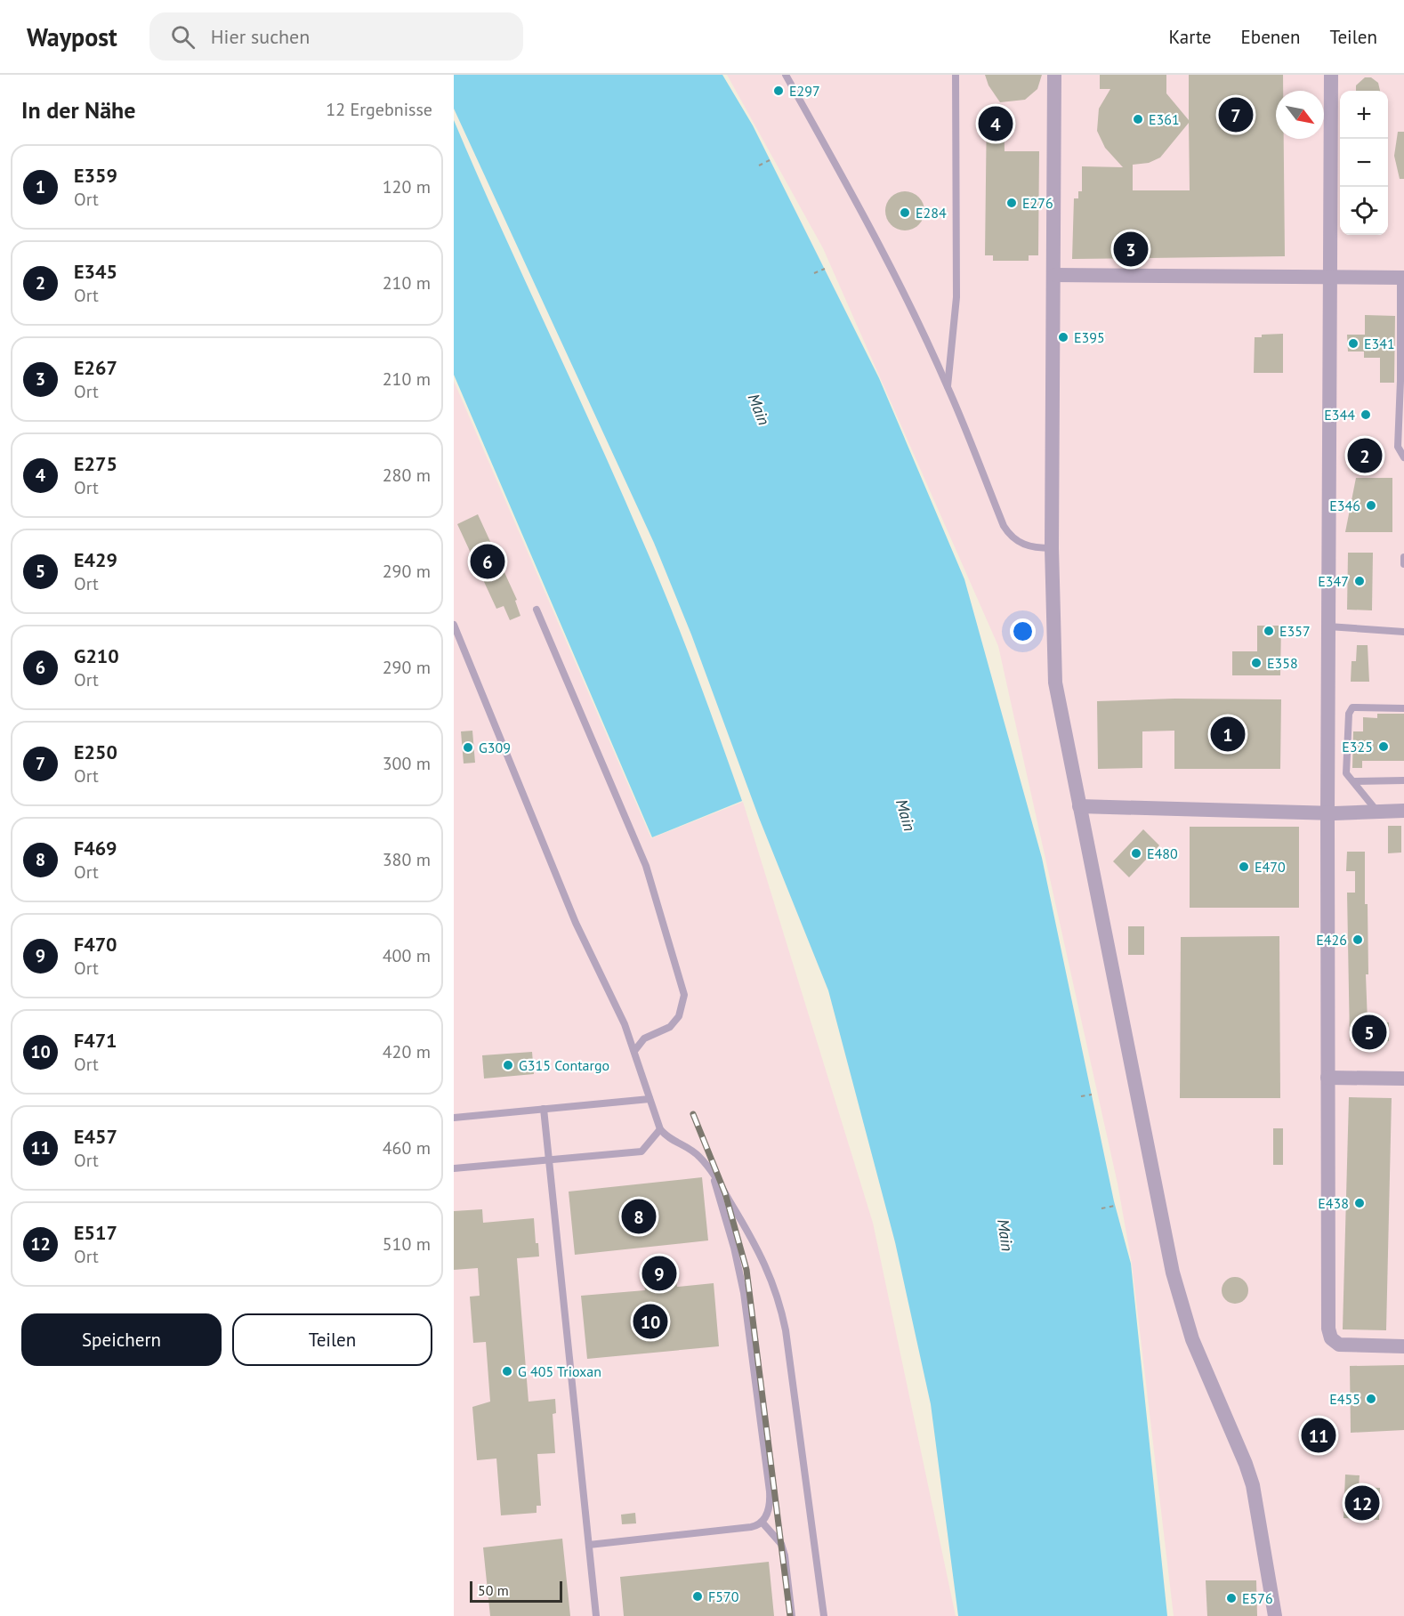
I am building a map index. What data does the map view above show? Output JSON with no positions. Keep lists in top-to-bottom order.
{
  "water": ["Main"],
  "places": [
    "E297",
    "E361",
    "E276",
    "E284",
    "E395",
    "E341",
    "E344",
    "E346",
    "E347",
    "E357",
    "E358",
    "E325",
    "G309",
    "E480",
    "E470",
    "E426",
    "G315 Contargo",
    "E438",
    "G 405 Trioxan",
    "E455",
    "F570",
    "E576"
  ],
  "scale_bar": "50 m",
  "north": "bottom right",
  "page": {
    "header": "Waypost",
    "search": "Hier suchen",
    "nav": ["Karte", "Ebenen", "Teilen"],
    "heading": ["In der Nähe", "12 Ergebnisse"],
    "map_buttons": ["+", "−"],
    "pins": [
      "7",
      "4",
      "3",
      "2",
      "6",
      "1",
      "5",
      "8",
      "9",
      "10",
      "11",
      "12"
    ],
    "list": [
      {
        "mark": "1",
        "name": "E359",
        "note": "Ort",
        "value": "120 m"
      },
      {
        "mark": "2",
        "name": "E345",
        "note": "Ort",
        "value": "210 m"
      },
      {
        "mark": "3",
        "name": "E267",
        "note": "Ort",
        "value": "210 m"
      },
      {
        "mark": "4",
        "name": "E275",
        "note": "Ort",
        "value": "280 m"
      },
      {
        "mark": "5",
        "name": "E429",
        "note": "Ort",
        "value": "290 m"
      },
      {
        "mark": "6",
        "name": "G210",
        "note": "Ort",
        "value": "290 m"
      },
      {
        "mark": "7",
        "name": "E250",
        "note": "Ort",
        "value": "300 m"
      },
      {
        "mark": "8",
        "name": "F469",
        "note": "Ort",
        "value": "380 m"
      },
      {
        "mark": "9",
        "name": "F470",
        "note": "Ort",
        "value": "400 m"
      },
      {
        "mark": "10",
        "name": "F471",
        "note": "Ort",
        "value": "420 m"
      },
      {
        "mark": "11",
        "name": "E457",
        "note": "Ort",
        "value": "460 m"
      },
      {
        "mark": "12",
        "name": "E517",
        "note": "Ort",
        "value": "510 m"
      }
    ],
    "buttons": ["Speichern", "Teilen"],
    "scale": "50 m"
  }
}
